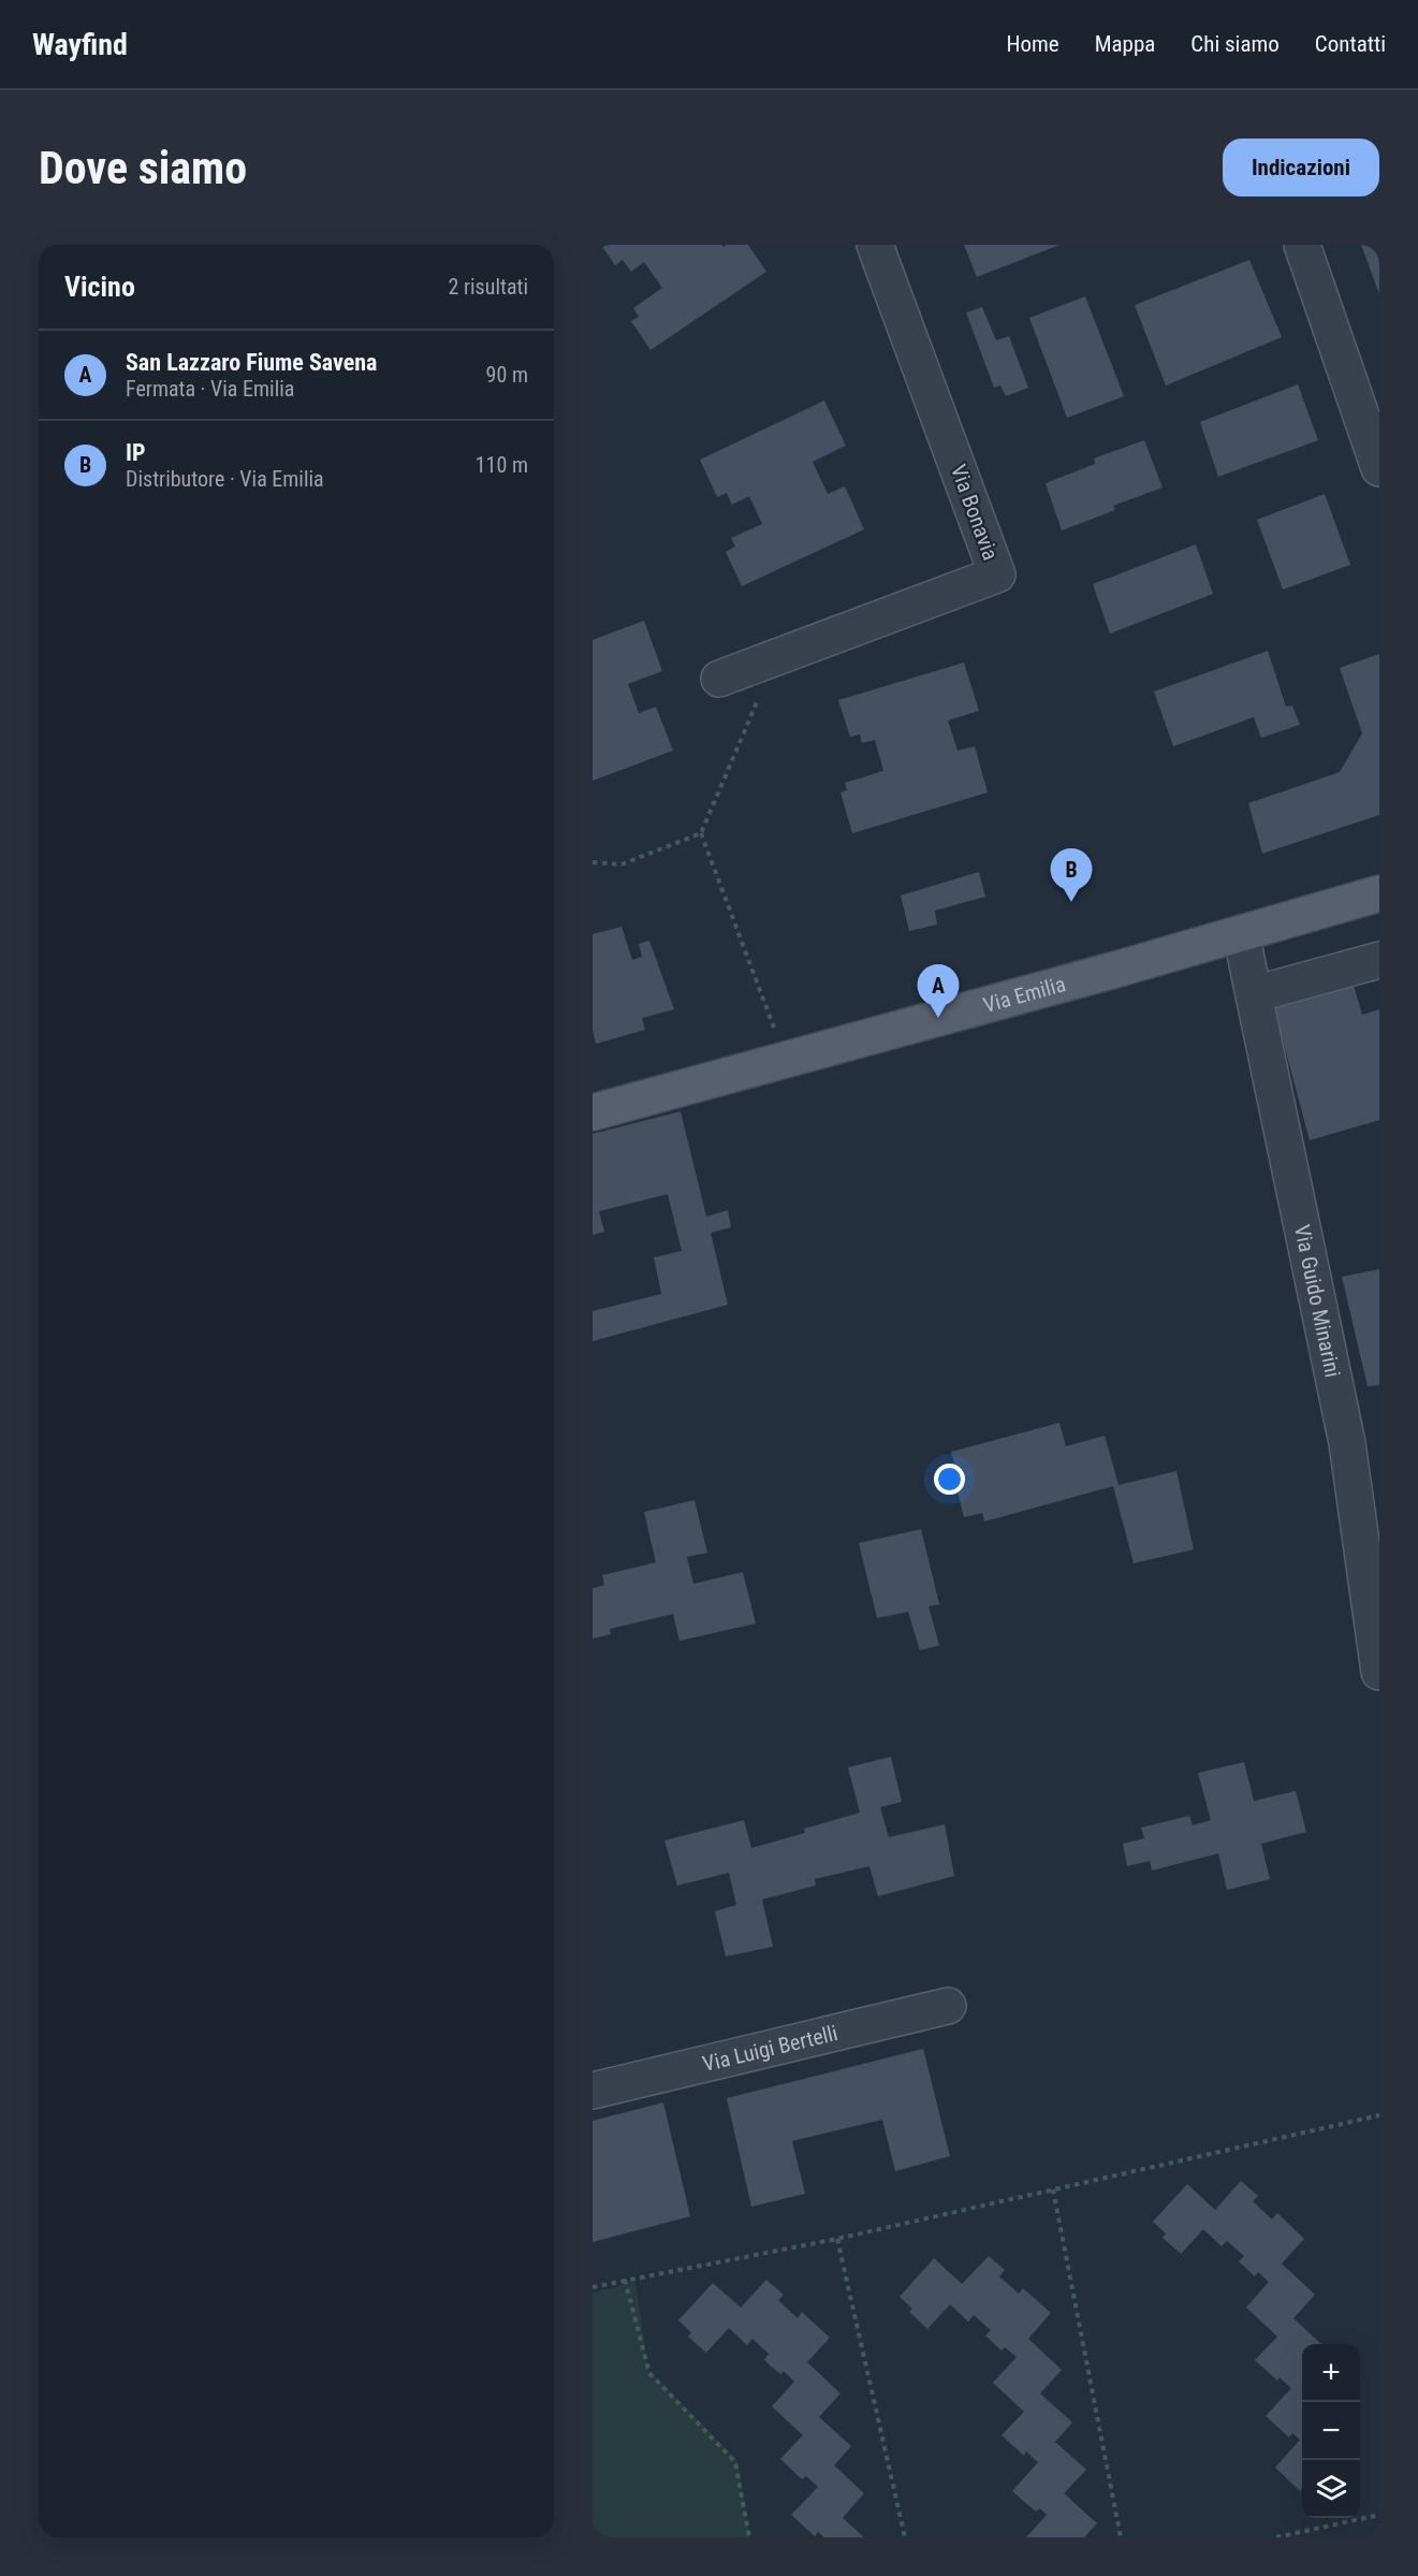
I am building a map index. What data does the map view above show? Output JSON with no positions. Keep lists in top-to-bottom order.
{
  "streets": {
    "main road": ["Via Emilia"],
    "street": ["Via Bonavia", "Via Guido Minarini", "Via Luigi Bertelli"]
  },
  "crossings": [
    ["Via Emilia", "Via Guido Minarini"]
  ],
  "page": {
    "header": "Wayfind",
    "nav": [
      "Home",
      "Mappa",
      "Chi siamo",
      "Contatti"
    ],
    "buttons": "Indicazioni",
    "title": "Dove siamo",
    "heading": ["Vicino", "2 risultati"],
    "list": [
      {
        "mark": "A",
        "name": "San Lazzaro Fiume Savena",
        "note": "Fermata · Via Emilia",
        "value": "90 m"
      },
      {
        "mark": "B",
        "name": "IP",
        "note": "Distributore · Via Emilia",
        "value": "110 m"
      }
    ],
    "pins": ["B", "A"],
    "map_buttons": ["+", "−"]
  }
}
